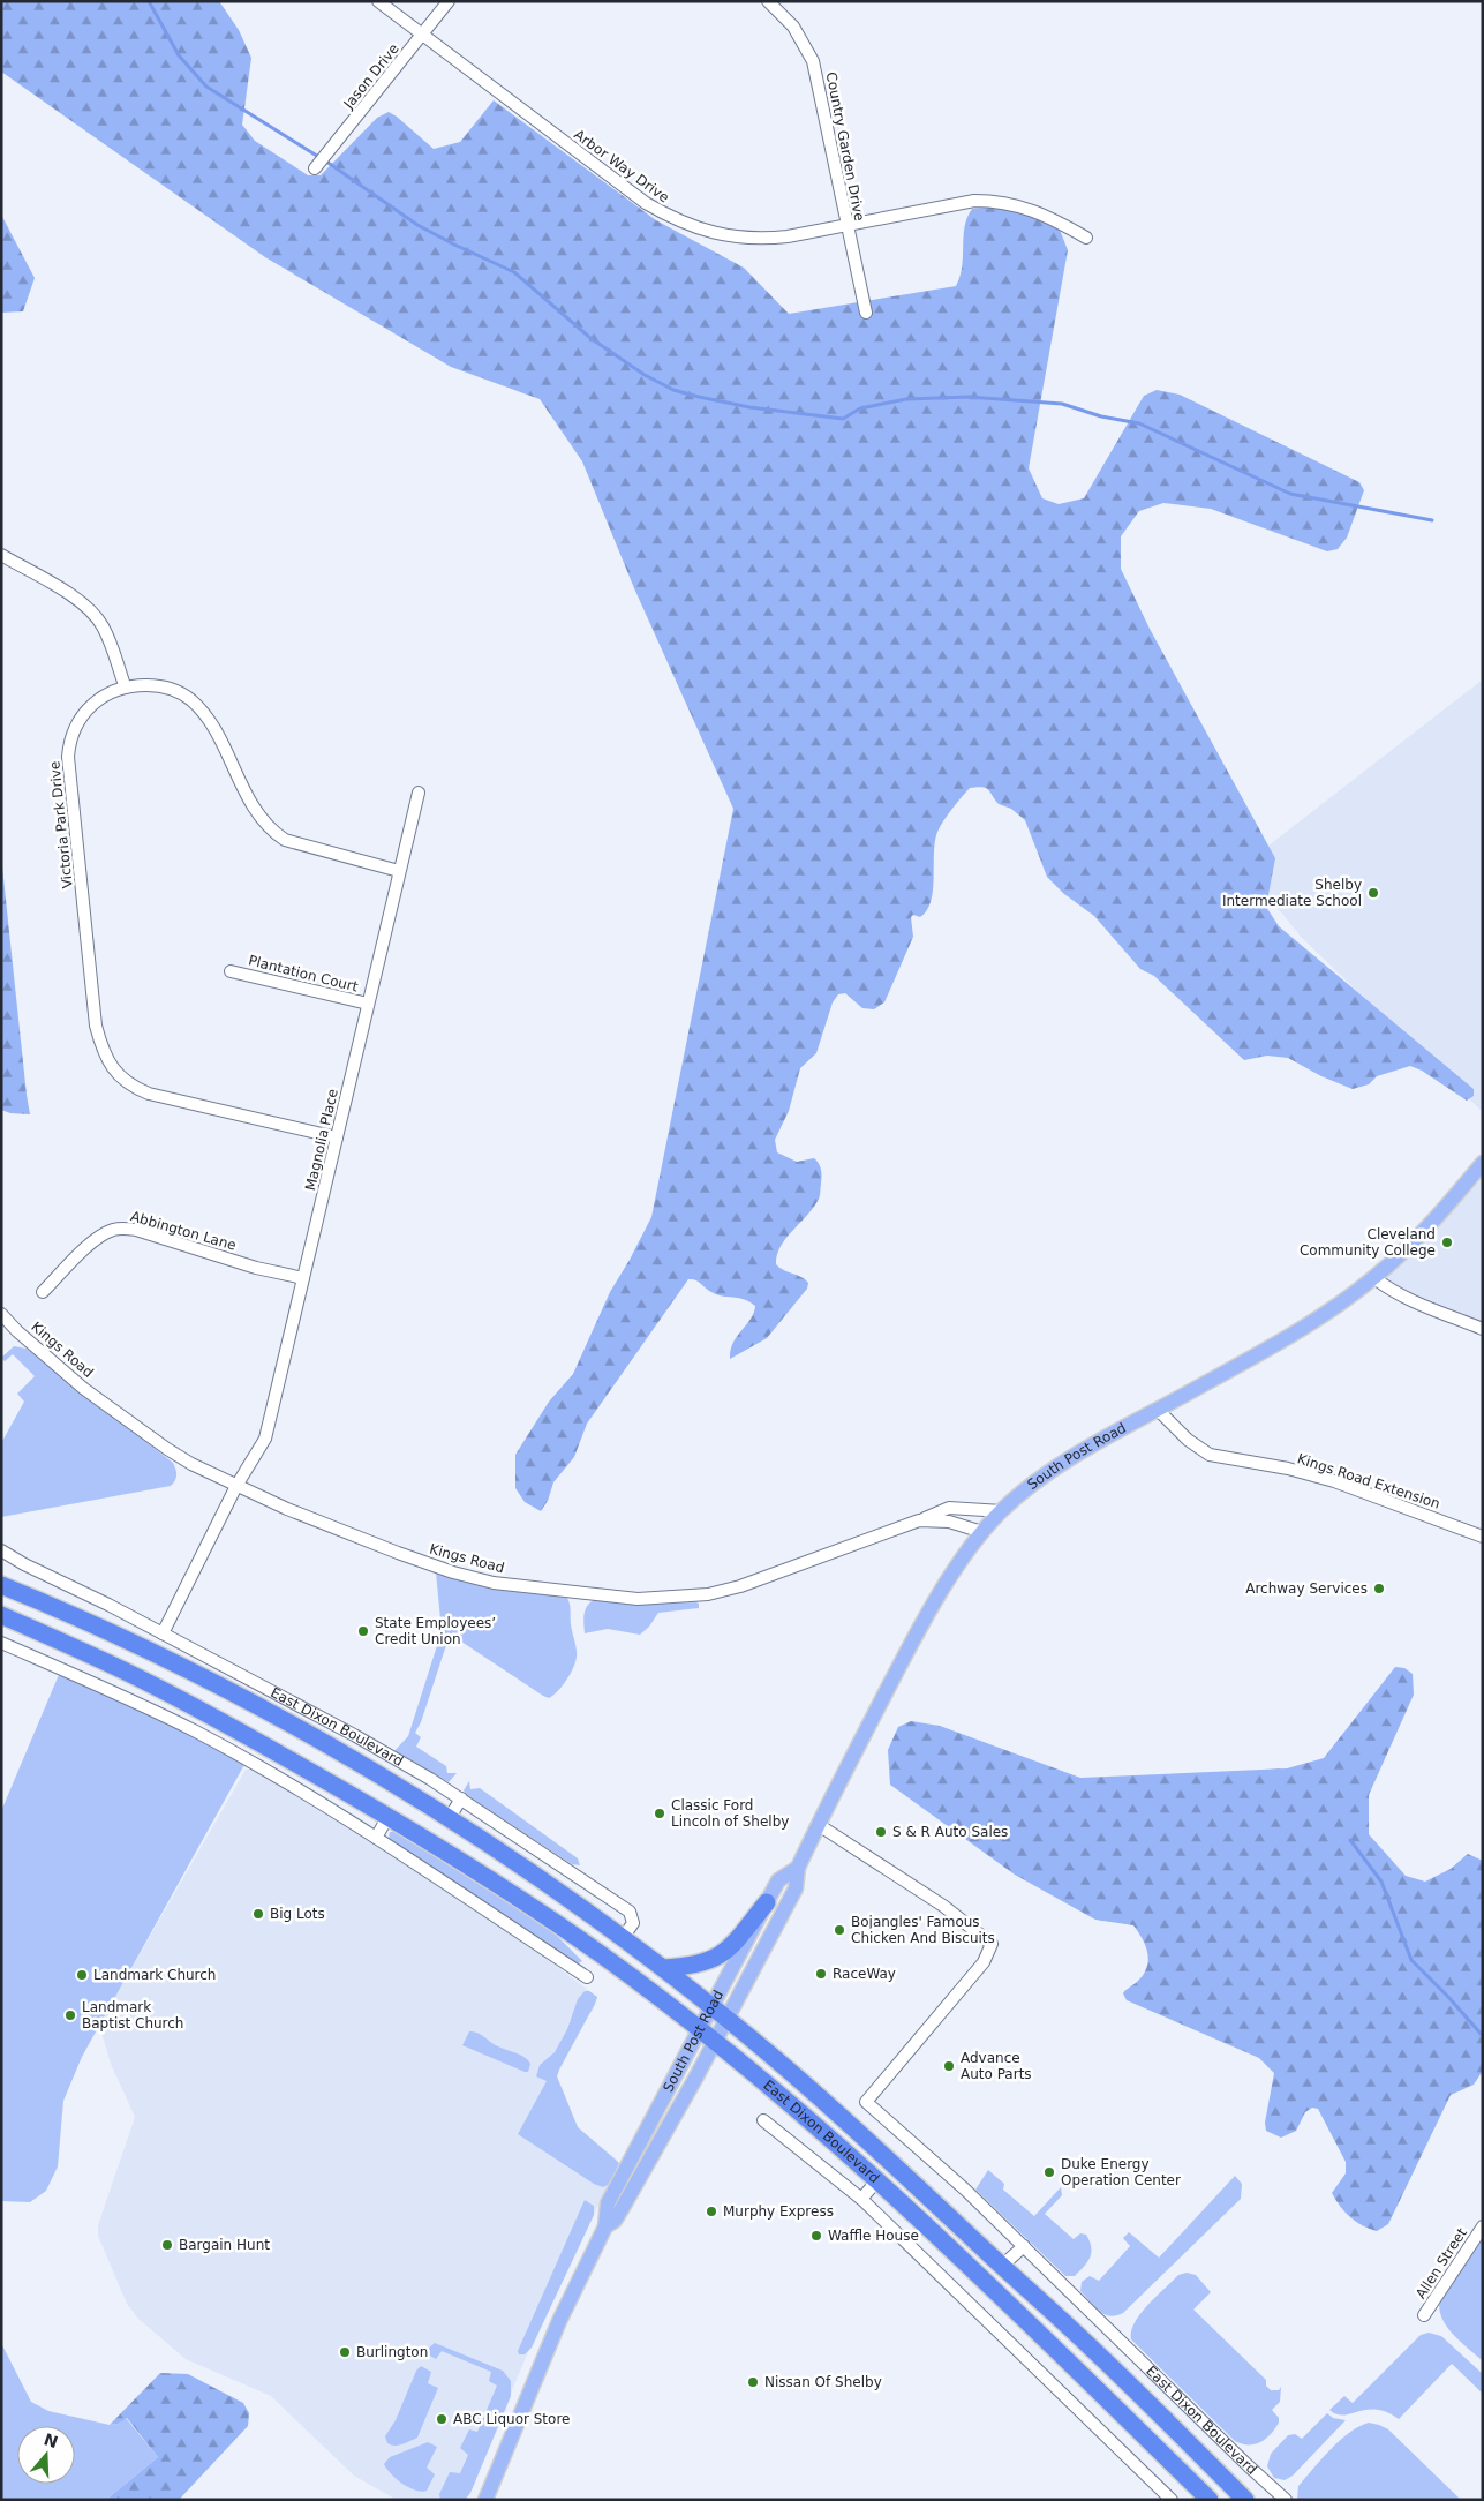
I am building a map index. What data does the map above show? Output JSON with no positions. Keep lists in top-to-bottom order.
{
  "streets": {
    "highway": ["East Dixon Boulevard"],
    "main road": ["South Post Road"],
    "street": [
      "Jason Drive",
      "Country Garden Drive",
      "Arbor Way Drive",
      "Victoria Park Drive",
      "Plantation Court",
      "Magnolia Place",
      "Abbington Lane",
      "Kings Road",
      "Kings Road Extension",
      "Allen Street"
    ]
  },
  "crossings": [
    ["Jason Drive", "Arbor Way Drive"],
    ["Country Garden Drive", "Arbor Way Drive"],
    ["Victoria Park Drive", "Magnolia Place"],
    ["Plantation Court", "Magnolia Place"],
    ["Magnolia Place", "Abbington Lane"],
    ["Magnolia Place", "Kings Road"],
    ["Magnolia Place", "East Dixon Boulevard"],
    ["Kings Road", "South Post Road"],
    ["South Post Road", "Kings Road Extension"],
    ["South Post Road", "East Dixon Boulevard"]
  ],
  "places": [
    "Shelby Intermediate School",
    "Cleveland Community College",
    "Archway Services",
    "State Employees’ Credit Union",
    "Classic Ford Lincoln of Shelby",
    "S & R Auto Sales",
    "Big Lots",
    "Bojangles' Famous Chicken And Biscuits",
    "RaceWay",
    "Landmark Church",
    "Landmark Baptist Church",
    "Advance Auto Parts",
    "Duke Energy Operation Center",
    "Murphy Express",
    "Waffle House",
    "Bargain Hunt",
    "Burlington",
    "Nissan Of Shelby",
    "ABC Liquor Store"
  ],
  "north": "top"
}
